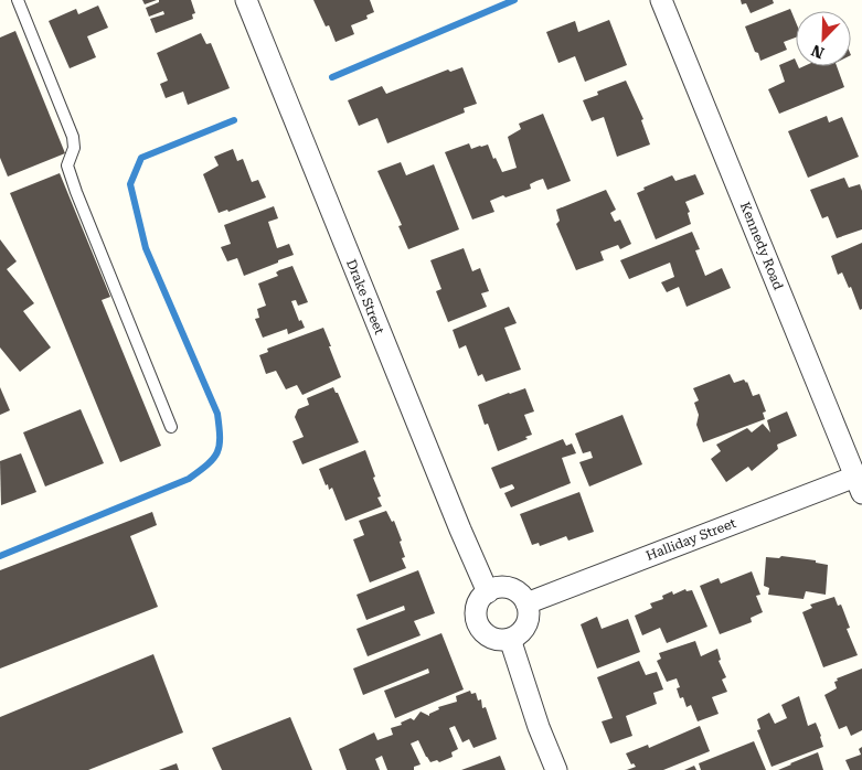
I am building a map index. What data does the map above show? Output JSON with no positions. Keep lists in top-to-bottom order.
{
  "streets": {
    "street": ["Kennedy Road", "Drake Street", "Halliday Street"]
  },
  "crossings": [
    ["Kennedy Road", "Halliday Street"],
    ["Drake Street", "Halliday Street"]
  ],
  "north": "bottom left"
}
